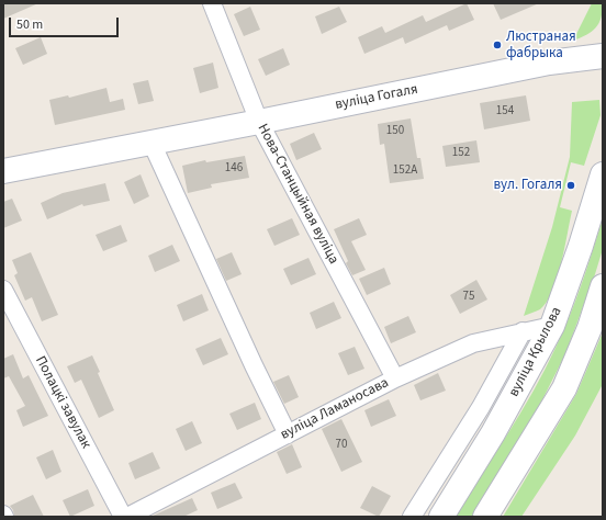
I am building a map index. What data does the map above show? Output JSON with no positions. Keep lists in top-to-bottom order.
{
  "streets": {
    "main road": ["вуліца Гогаля", "вуліца Крылова"],
    "street": ["Нова-Станцыйная вуліца", "Полацкі завулак", "вуліца Ламаносава"]
  },
  "crossings": [
    ["вуліца Гогаля", "Нова-Станцыйная вуліца"],
    ["Нова-Станцыйная вуліца", "вуліца Ламаносава"],
    ["вуліца Крылова", "вуліца Ламаносава"]
  ],
  "places": ["Люстраная фабрыка", "вул. Гогаля"],
  "house_numbers": [
    "154",
    "150",
    "152",
    "146",
    "152А",
    "75",
    "70"
  ],
  "scale_bar": "50 m"
}
